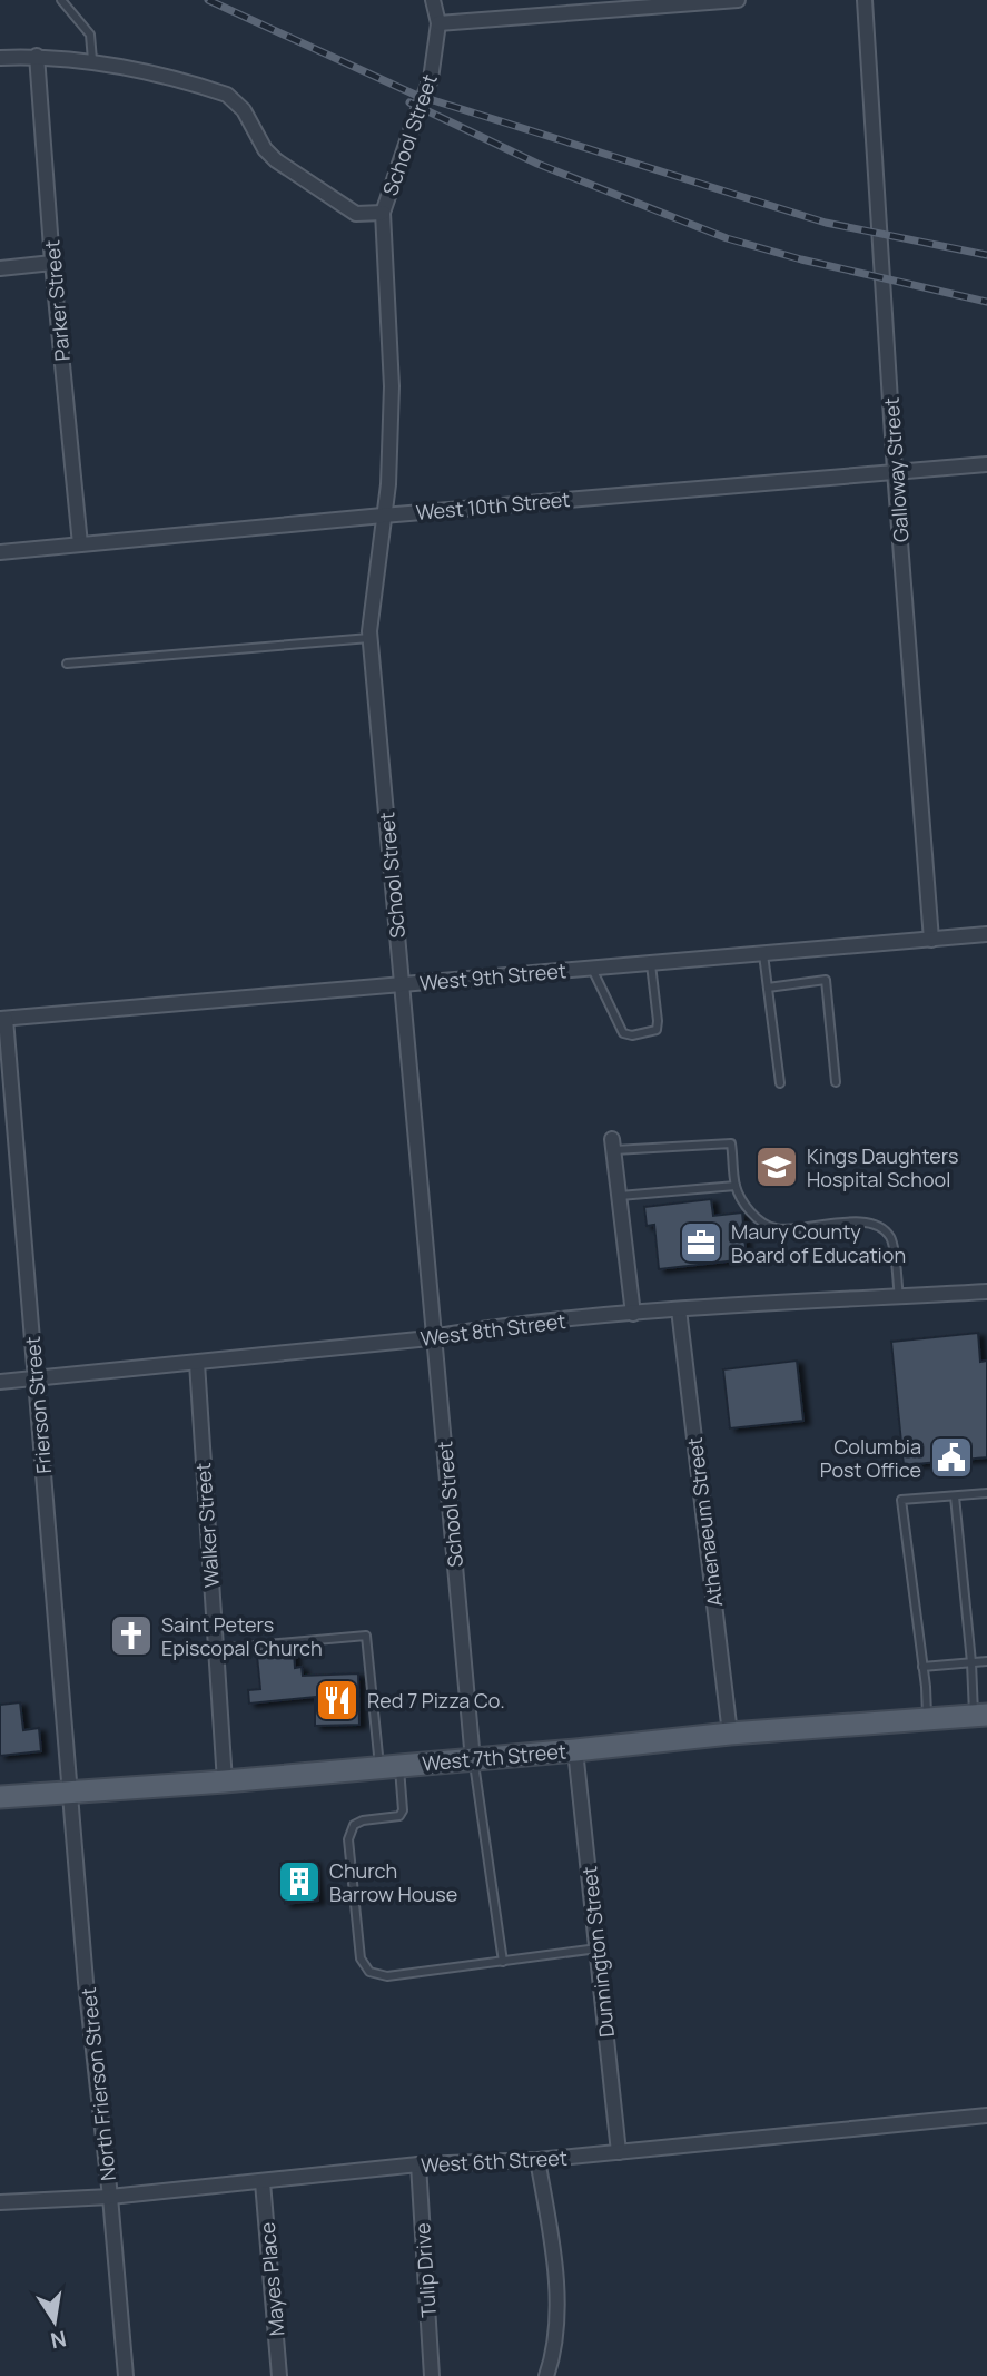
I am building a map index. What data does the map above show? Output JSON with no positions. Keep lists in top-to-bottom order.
{
  "streets": {
    "main road": ["West 7th Street"],
    "street": [
      "School Street",
      "Parker Street",
      "Galloway Street",
      "West 10th Street",
      "West 9th Street",
      "West 8th Street",
      "Frierson Street",
      "Athenaeum Street",
      "Walker Street",
      "Dunnington Street",
      "North Frierson Street",
      "West 6th Street",
      "Tulip Drive",
      "Mayes Place"
    ]
  },
  "crossings": [
    ["School Street", "West 10th Street"],
    ["School Street", "West 9th Street"],
    ["School Street", "West 8th Street"],
    ["School Street", "West 7th Street"],
    ["Parker Street", "West 10th Street"],
    ["Galloway Street", "West 10th Street"],
    ["Galloway Street", "West 9th Street"],
    ["West 9th Street", "Frierson Street"],
    ["West 8th Street", "Frierson Street"],
    ["West 8th Street", "Athenaeum Street"],
    ["West 8th Street", "Walker Street"],
    ["Frierson Street", "West 7th Street"],
    ["Frierson Street", "North Frierson Street"],
    ["Athenaeum Street", "West 7th Street"],
    ["Walker Street", "West 7th Street"],
    ["West 7th Street", "Dunnington Street"],
    ["West 7th Street", "North Frierson Street"],
    ["Dunnington Street", "West 6th Street"],
    ["North Frierson Street", "West 6th Street"],
    ["West 6th Street", "Tulip Drive"],
    ["West 6th Street", "Mayes Place"]
  ],
  "places": {
    "school or university": ["Kings Daughters Hospital School"],
    "office": ["Maury County Board of Education"],
    "public building": ["Columbia Post Office"],
    "church": ["Saint Peters Episcopal Church"],
    "restaurant": ["Red 7 Pizza Co."],
    "building": ["Church Barrow House"]
  },
  "north": "bottom"
}
